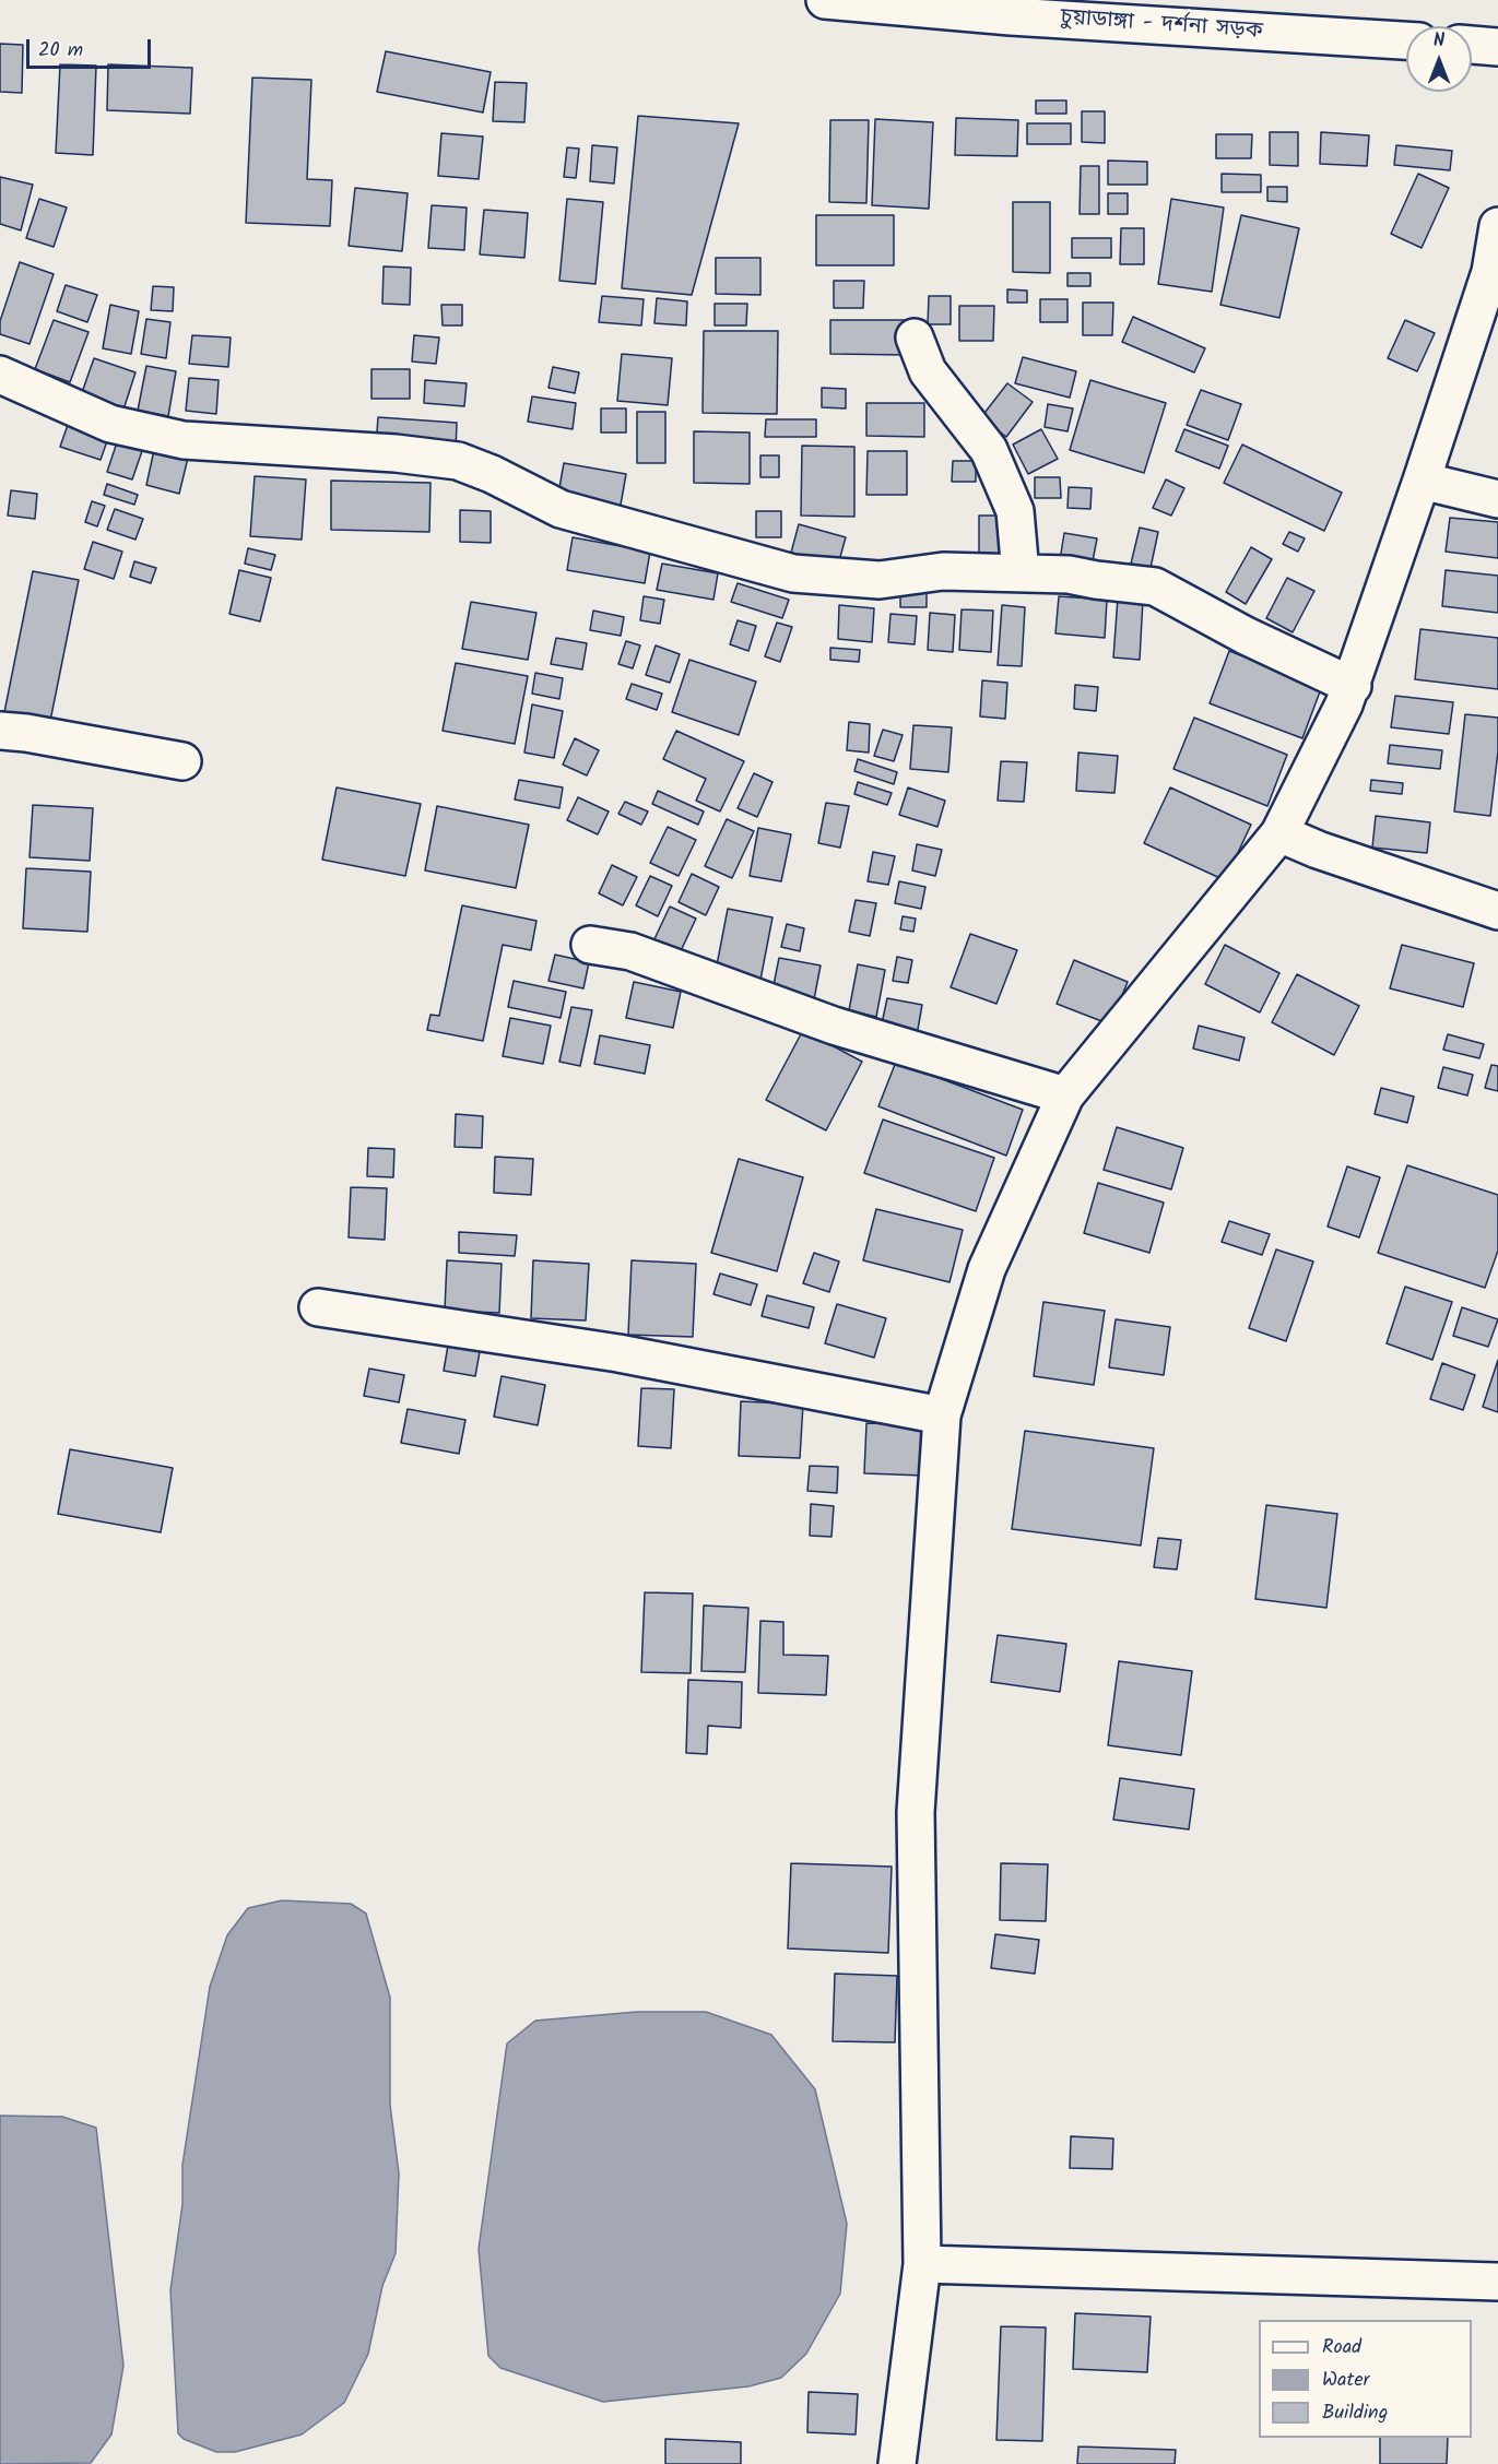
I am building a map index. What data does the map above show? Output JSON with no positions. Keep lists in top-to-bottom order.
{
  "streets": {
    "street": ["চুয়াডাঙ্গা - দর্শনা সড়ক"]
  },
  "legend": ["Road", "Water", "Building"],
  "scale_bar": "20 m",
  "north": "top"
}
